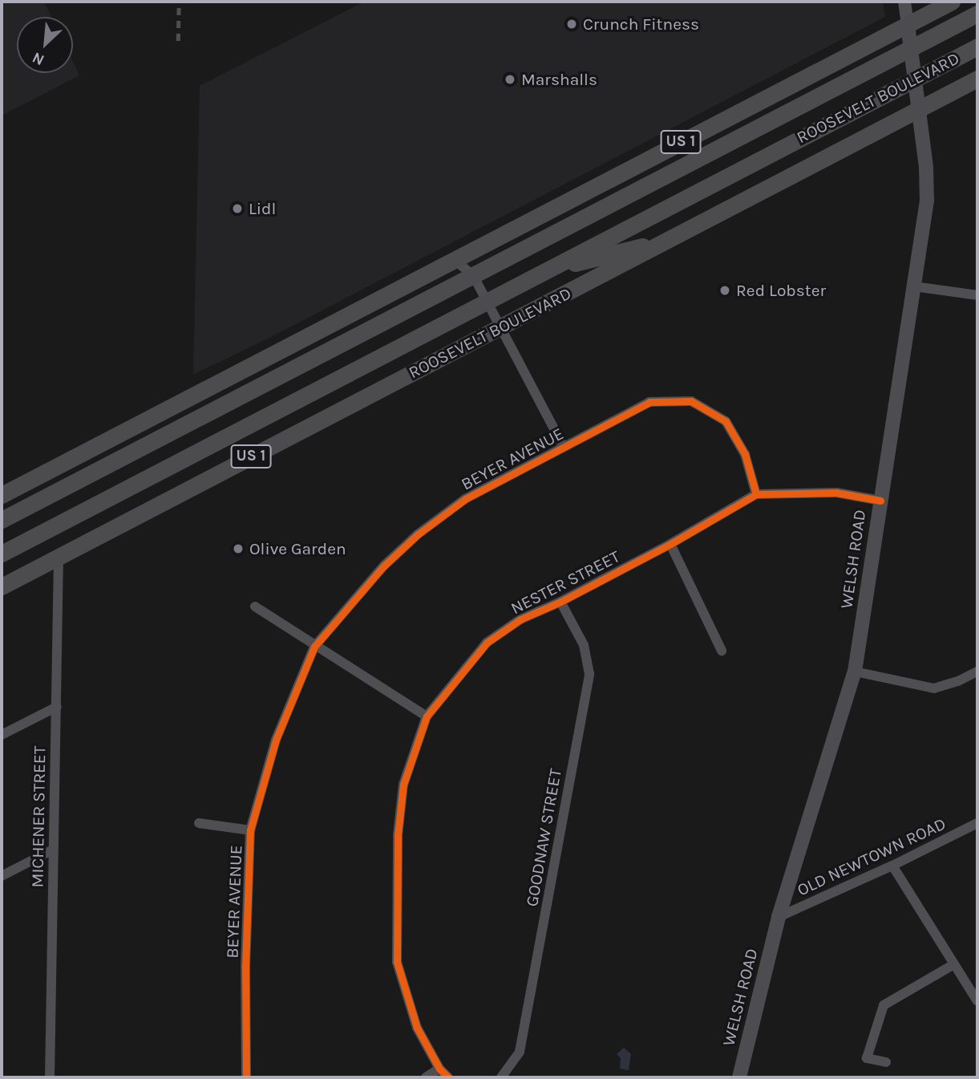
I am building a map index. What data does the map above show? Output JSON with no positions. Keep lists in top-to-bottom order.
{
  "streets": {
    "highway": ["ROOSEVELT BOULEVARD", "US 1"],
    "main road": ["WELSH ROAD"],
    "street": [
      "BEYER AVENUE",
      "NESTER STREET",
      "MICHENER STREET",
      "GOODNAW STREET",
      "OLD NEWTOWN ROAD"
    ]
  },
  "crossings": [
    ["ROOSEVELT BOULEVARD", "WELSH ROAD"],
    ["ROOSEVELT BOULEVARD", "MICHENER STREET"],
    ["US 1", "WELSH ROAD"],
    ["BEYER AVENUE", "NESTER STREET"],
    ["WELSH ROAD", "NESTER STREET"],
    ["WELSH ROAD", "OLD NEWTOWN ROAD"],
    ["NESTER STREET", "GOODNAW STREET"]
  ],
  "places": [
    "Crunch Fitness",
    "Marshalls",
    "Lidl",
    "Red Lobster",
    "Olive Garden"
  ],
  "north": "bottom left"
}
